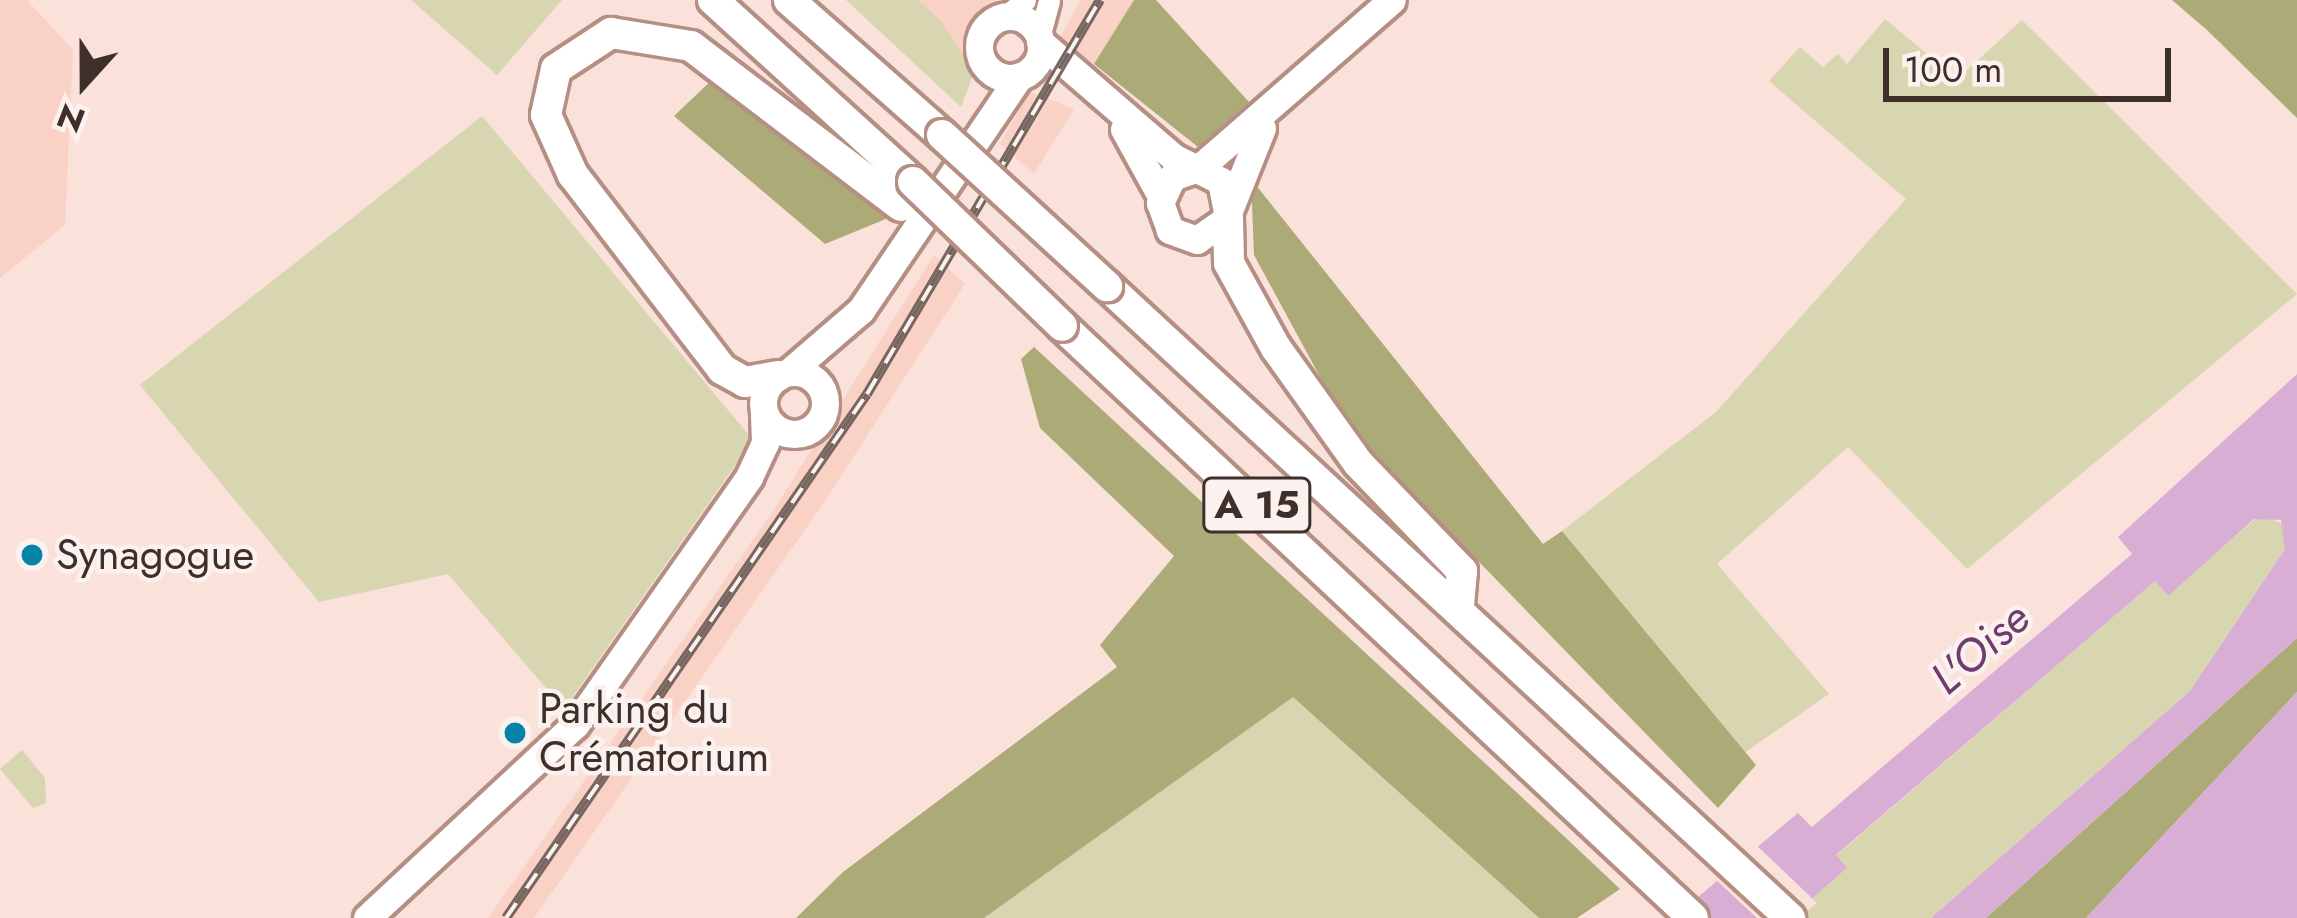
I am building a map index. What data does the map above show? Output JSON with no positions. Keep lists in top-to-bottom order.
{
  "streets": {
    "highway": ["A 15"]
  },
  "water": ["L'Oise"],
  "places": ["Synagogue", "Parking du Crématorium"],
  "scale_bar": "100 m",
  "north": "bottom"
}
